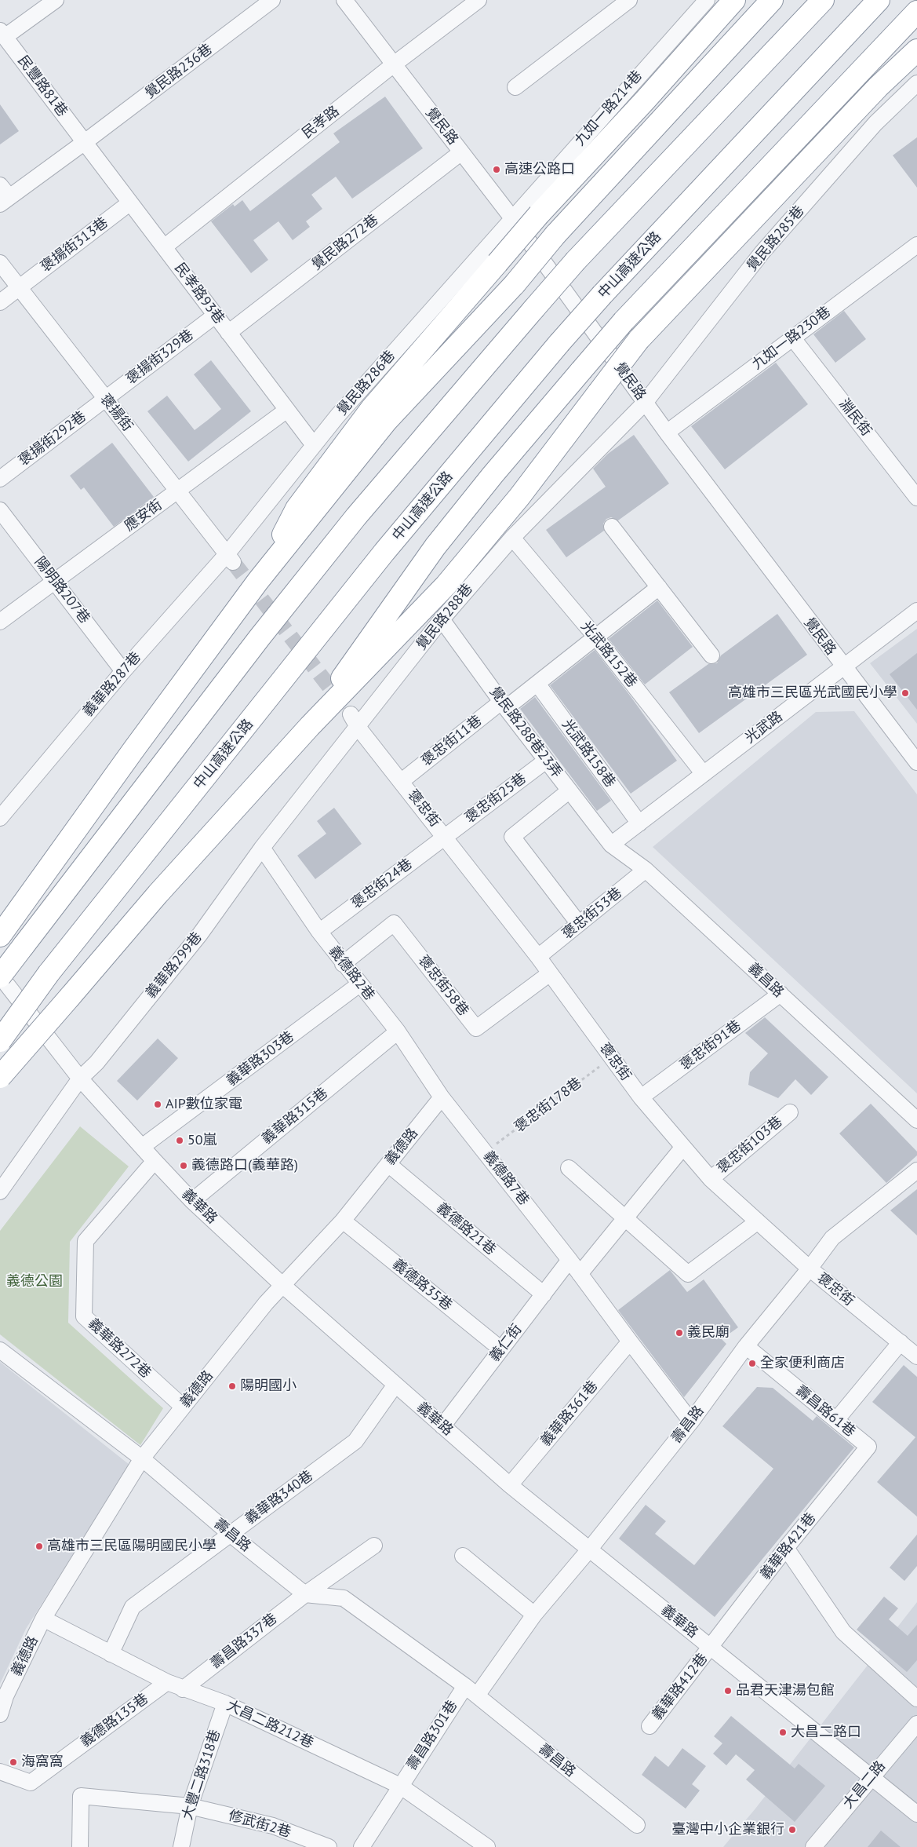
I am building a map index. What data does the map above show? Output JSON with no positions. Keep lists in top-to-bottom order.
{
  "streets": {
    "highway": ["中山高速公路"],
    "street": [
      "覺民路236巷",
      "民豐路81巷",
      "九如一路214巷",
      "民孝路",
      "覺民路",
      "覺民路285巷",
      "覺民路272巷",
      "褒揚街313巷",
      "民孝路93巷",
      "九如一路230巷",
      "褒揚街329巷",
      "覺民路286巷",
      "褒揚街",
      "淵民街",
      "褒揚街292巷",
      "應安街",
      "陽明路207巷",
      "覺民路288巷",
      "光武路152巷",
      "義華路287巷",
      "光武路",
      "覺民路288巷23弄",
      "褒忠街11巷",
      "光武路158巷",
      "褒忠街25巷",
      "褒忠街",
      "褒忠街24巷",
      "褒忠街53巷",
      "義華路299巷",
      "義德路2巷",
      "義昌路",
      "褒忠街58巷",
      "褒忠街91巷",
      "義華路303巷",
      "義華路315巷",
      "褒忠街103巷",
      "義德路",
      "義德路7巷",
      "義華路",
      "義德路21巷",
      "義德路35巷",
      "義仁街",
      "義華路272巷",
      "壽昌路61巷",
      "義華路361巷",
      "壽昌路",
      "義華路340巷",
      "義華路421巷",
      "壽昌路337巷",
      "義華路412巷",
      "義德路135巷",
      "大昌二路212巷",
      "壽昌路301巷",
      "大豐二路318巷",
      "大昌二路",
      "修武街2巷"
    ],
    "path": ["褒忠街178巷"]
  },
  "crossings": [
    ["覺民路236巷", "民豐路81巷"],
    ["覺民路236巷", "民孝路93巷"],
    ["民豐路81巷", "民孝路93巷"],
    ["九如一路214巷", "覺民路"],
    ["九如一路214巷", "覺民路286巷"],
    ["民孝路", "覺民路"],
    ["民孝路", "民孝路93巷"],
    ["覺民路", "覺民路285巷"],
    ["覺民路", "覺民路272巷"],
    ["覺民路", "九如一路230巷"],
    ["覺民路", "覺民路286巷"],
    ["覺民路", "覺民路288巷"],
    ["覺民路", "光武路"],
    ["覺民路285巷", "覺民路288巷"],
    ["覺民路272巷", "民孝路93巷"],
    ["褒揚街313巷", "民孝路93巷"],
    ["褒揚街313巷", "褒揚街"],
    ["民孝路93巷", "褒揚街329巷"],
    ["民孝路93巷", "覺民路286巷"],
    ["民孝路93巷", "應安街"],
    ["九如一路230巷", "淵民街"],
    ["褒揚街329巷", "褒揚街"],
    ["褒揚街329巷", "褒揚街292巷"],
    ["覺民路286巷", "褒揚街"],
    ["覺民路286巷", "義華路287巷"],
    ["褒揚街", "褒揚街292巷"],
    ["褒揚街", "應安街"],
    ["褒揚街", "義華路287巷"],
    ["應安街", "陽明路207巷"],
    ["陽明路207巷", "義華路287巷"],
    ["覺民路288巷", "光武路152巷"],
    ["覺民路288巷", "覺民路288巷23弄"],
    ["覺民路288巷", "褒忠街"],
    ["覺民路288巷", "義華路299巷"],
    ["覺民路288巷", "義德路2巷"],
    ["光武路152巷", "光武路"],
    ["光武路152巷", "褒忠街11巷"],
    ["光武路", "覺民路288巷23弄"],
    ["光武路", "光武路158巷"],
    ["光武路", "義昌路"],
    ["覺民路288巷23弄", "褒忠街11巷"],
    ["覺民路288巷23弄", "褒忠街25巷"],
    ["覺民路288巷23弄", "義昌路"],
    ["褒忠街11巷", "光武路158巷"],
    ["褒忠街11巷", "褒忠街"],
    ["褒忠街25巷", "褒忠街"],
    ["褒忠街25巷", "褒忠街24巷"],
    ["褒忠街", "褒忠街24巷"],
    ["褒忠街", "褒忠街53巷"],
    ["褒忠街", "褒忠街58巷"],
    ["褒忠街", "褒忠街91巷"],
    ["褒忠街", "褒忠街178巷"],
    ["褒忠街", "褒忠街103巷"],
    ["褒忠街", "壽昌路"],
    ["褒忠街24巷", "義德路2巷"],
    ["褒忠街53巷", "義昌路"],
    ["義華路299巷", "義德路2巷"],
    ["義華路299巷", "義華路"],
    ["義德路2巷", "褒忠街58巷"],
    ["義德路2巷", "義華路303巷"],
    ["義德路2巷", "義華路315巷"],
    ["義德路2巷", "義德路"],
    ["義德路2巷", "義德路7巷"],
    ["義昌路", "褒忠街91巷"],
    ["義華路303巷", "義華路"],
    ["褒忠街178巷", "義德路7巷"],
    ["義華路315巷", "義華路"],
    ["義德路", "義德路7巷"],
    ["義德路", "義華路"],
    ["義德路", "義德路21巷"],
    ["義德路", "義德路35巷"],
    ["義德路", "義華路272巷"],
    ["義德路", "壽昌路"],
    ["義德路", "大昌二路212巷"],
    ["義德路7巷", "義仁街"],
    ["義華路", "義仁街"],
    ["義華路", "義華路272巷"],
    ["義華路", "義華路361巷"],
    ["義華路", "壽昌路"],
    ["義華路", "義華路340巷"],
    ["義華路", "義華路421巷"],
    ["義華路", "義華路412巷"],
    ["義華路", "大昌二路"],
    ["義德路21巷", "義仁街"],
    ["義德路35巷", "義仁街"],
    ["壽昌路61巷", "壽昌路"],
    ["壽昌路61巷", "義華路421巷"],
    ["壽昌路", "義華路340巷"],
    ["壽昌路", "壽昌路337巷"],
    ["壽昌路", "壽昌路301巷"],
    ["義華路340巷", "大昌二路212巷"],
    ["義華路421巷", "義華路412巷"],
    ["壽昌路337巷", "大昌二路212巷"],
    ["義德路135巷", "大昌二路212巷"],
    ["大昌二路212巷", "壽昌路301巷"],
    ["大昌二路212巷", "大豐二路318巷"],
    ["大豐二路318巷", "修武街2巷"]
  ],
  "parks": ["義德公園"],
  "places": [
    "高速公路口",
    "高雄市三民區光武國民小學",
    "AIP數位家電",
    "50嵐",
    "義德路口(義華路)",
    "義民廟",
    "全家便利商店",
    "陽明國小",
    "高雄市三民區陽明國民小學",
    "品君天津湯包館",
    "大昌二路口",
    "海窩窩",
    "臺灣中小企業銀行"
  ]
}
